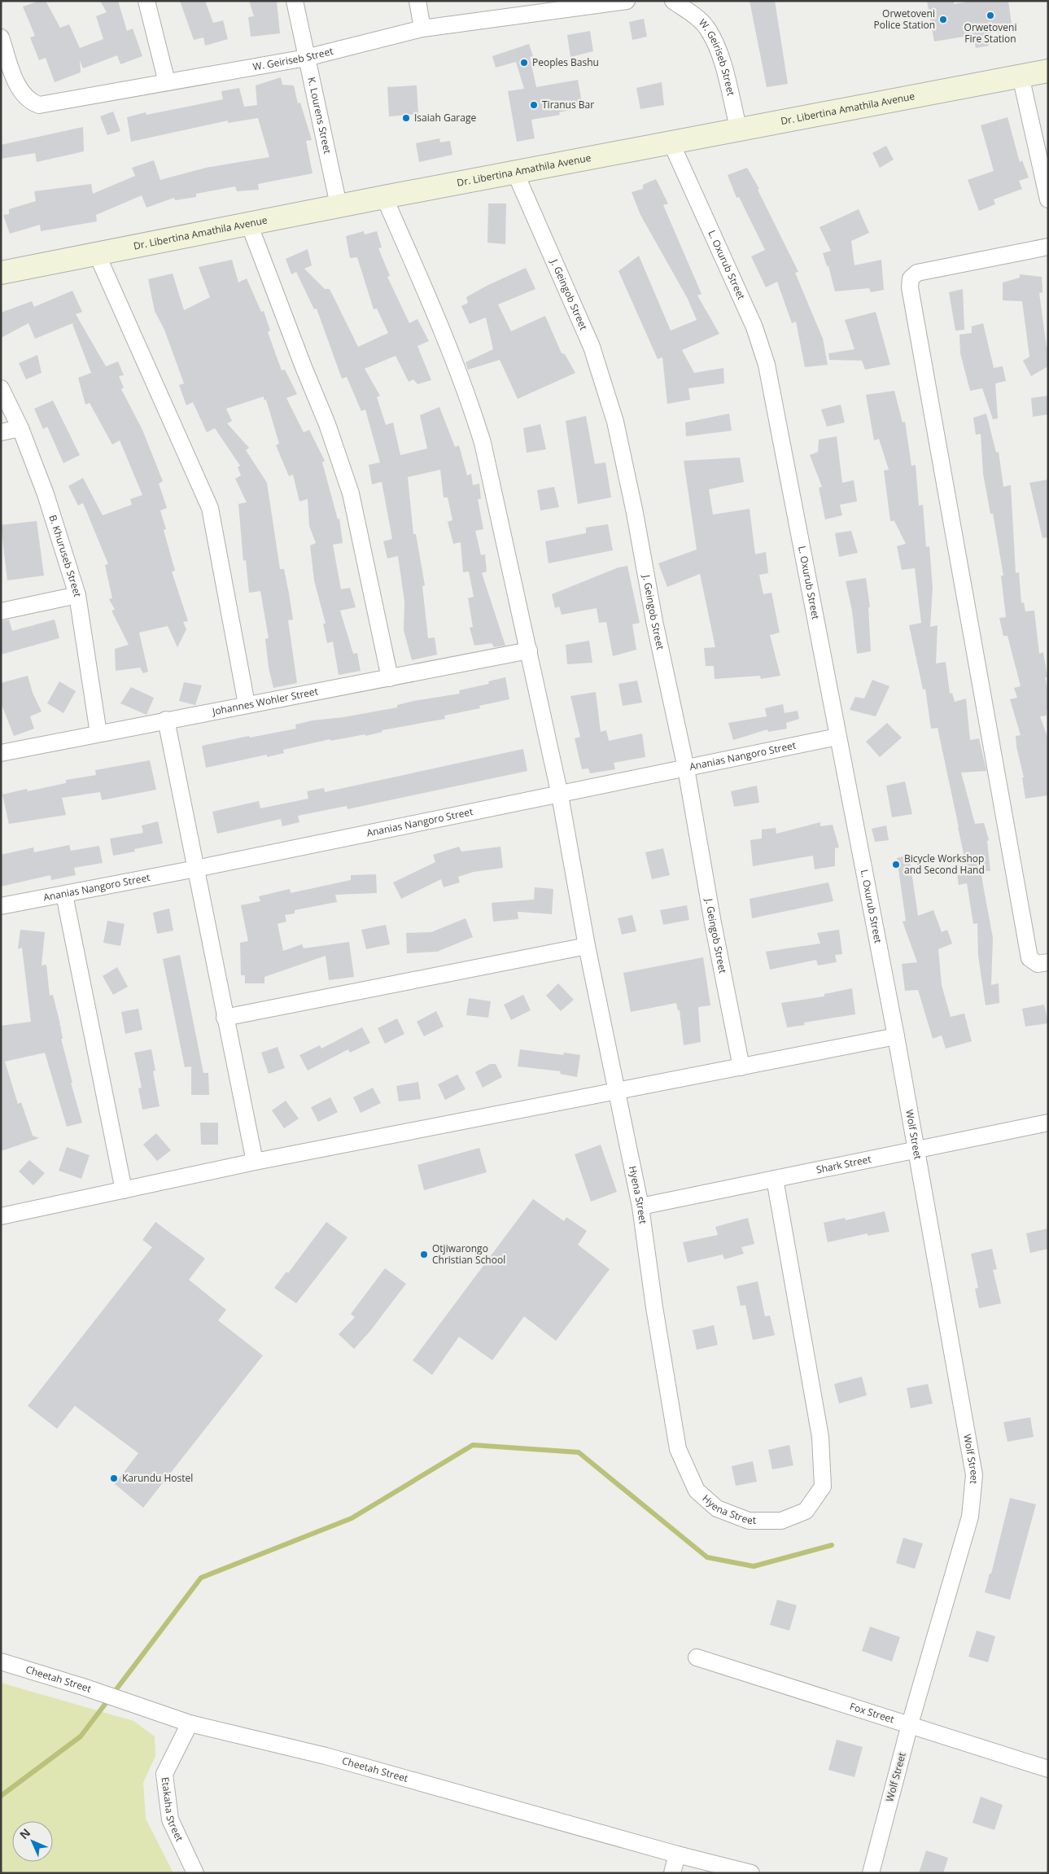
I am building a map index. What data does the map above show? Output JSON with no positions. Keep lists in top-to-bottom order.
{
  "streets": {
    "street": [
      "W. Geiriseb Street",
      "Dr. Libertina Amathila Avenue",
      "K. Lourens Street",
      "L. Oxurub Street",
      "J. Geingob Street",
      "B. Khuruseb Street",
      "Johannes Wohler Street",
      "Ananias Nangoro Street",
      "Wolf Street",
      "Shark Street",
      "Hyena Street",
      "Cheetah Street",
      "Fox Street",
      "Etakaha Street"
    ]
  },
  "crossings": [
    ["W. Geiriseb Street", "Dr. Libertina Amathila Avenue"],
    ["W. Geiriseb Street", "K. Lourens Street"],
    ["Dr. Libertina Amathila Avenue", "K. Lourens Street"],
    ["Dr. Libertina Amathila Avenue", "L. Oxurub Street"],
    ["Dr. Libertina Amathila Avenue", "J. Geingob Street"],
    ["Dr. Libertina Amathila Avenue", "Hyena Street"],
    ["L. Oxurub Street", "Ananias Nangoro Street"],
    ["L. Oxurub Street", "Wolf Street"],
    ["J. Geingob Street", "Ananias Nangoro Street"],
    ["B. Khuruseb Street", "Johannes Wohler Street"],
    ["Johannes Wohler Street", "Hyena Street"],
    ["Ananias Nangoro Street", "Hyena Street"],
    ["Wolf Street", "Shark Street"],
    ["Wolf Street", "Fox Street"],
    ["Shark Street", "Hyena Street"],
    ["Cheetah Street", "Etakaha Street"]
  ],
  "places": [
    "Orwetoveni Fire Station",
    "Orwetoveni Police Station",
    "Peoples Bashu",
    "Tiranus Bar",
    "Isaiah Garage",
    "Bicycle Workshop and Second Hand",
    "Otjiwarongo Christian School",
    "Karundu Hostel"
  ],
  "north": "top left"
}
